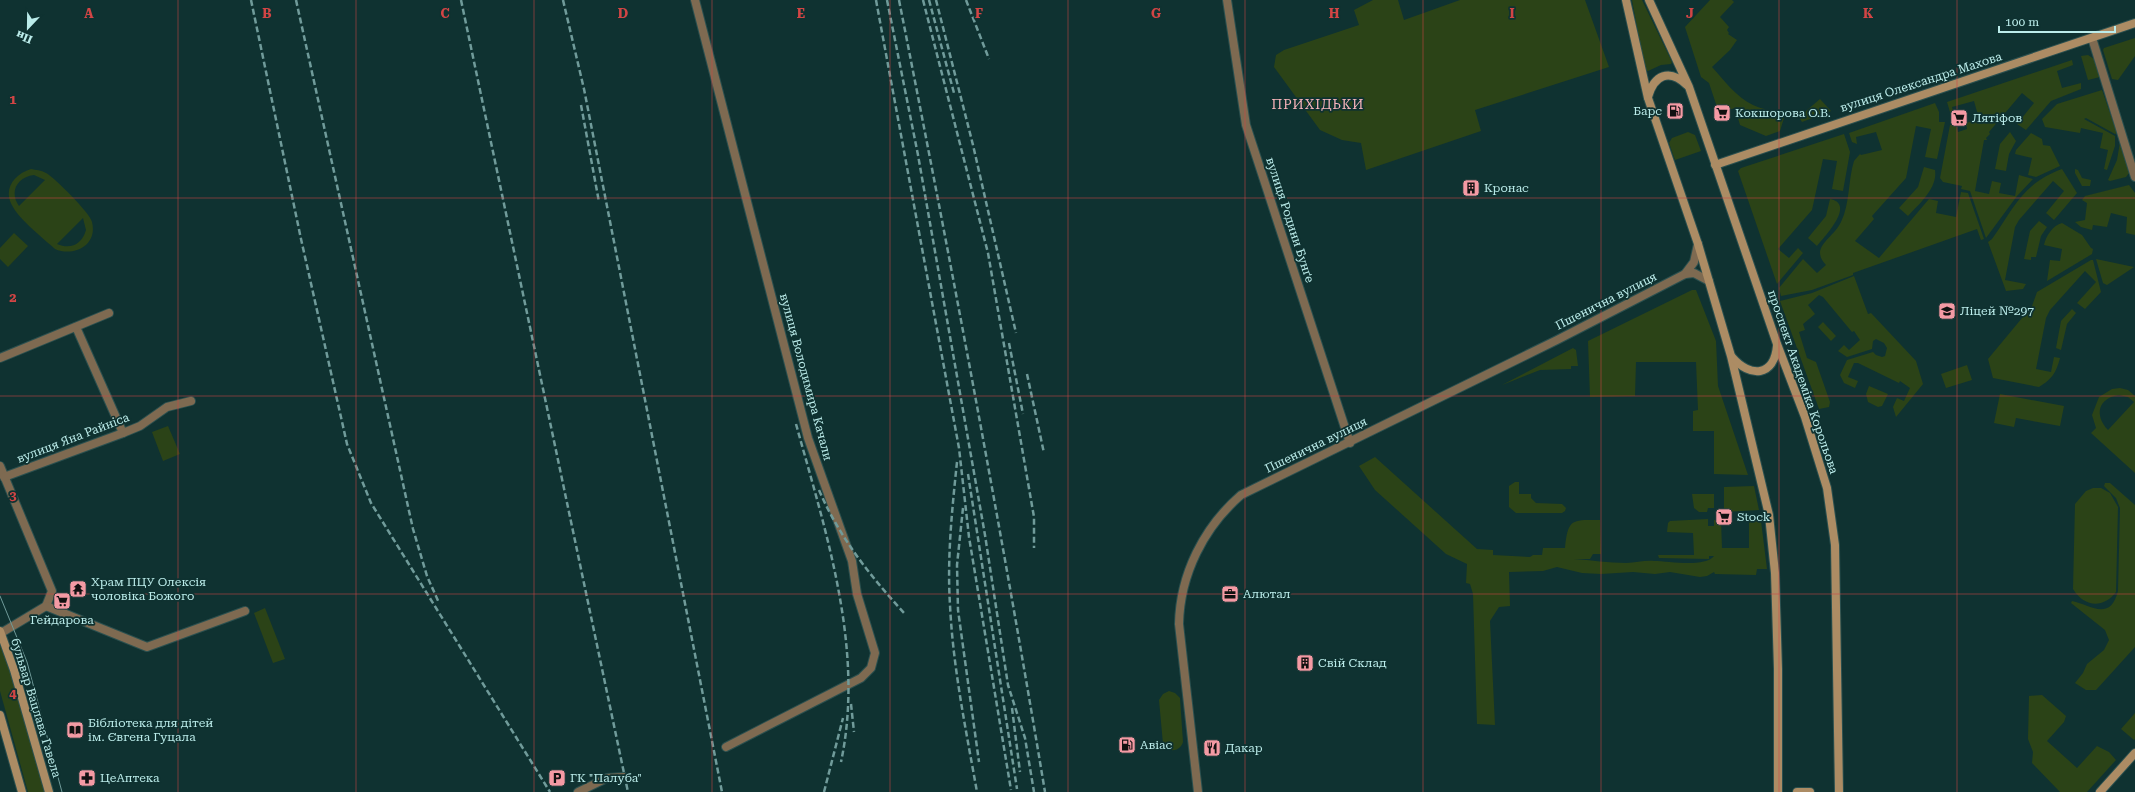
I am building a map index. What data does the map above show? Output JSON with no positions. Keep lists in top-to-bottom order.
{
  "streets": {
    "main road": ["вулиця Олександра Махова", "проспект Академіка Корольова", "бульвар Вацлава Гавела"],
    "street": [
      "вулиця Родини Бунґе",
      "Пшенична вулиця",
      "вулиця Володимира Качали",
      "вулиця Яна Райніса"
    ]
  },
  "crossings": [
    ["вулиця Олександра Махова", "проспект Академіка Корольова"],
    ["вулиця Родини Бунґе", "Пшенична вулиця"]
  ],
  "districts": ["ПРИХІДЬКИ"],
  "places": {
    "fuel station": ["Барс", "Авіас"],
    "supermarket": [
      "Кокшорова О.В.",
      "Лятіфов",
      "Stock",
      "Гейдарова"
    ],
    "building": ["Кронас", "Свій Склад"],
    "school or university": ["Ліцей №297"],
    "temple": ["Храм ПЦУ Олексія чоловіка Божого"],
    "office": ["Алютал"],
    "library": ["Бібліотека для дітей ім. Євгена Гуцала"],
    "restaurant": ["Дакар"],
    "pharmacy": ["ЦеАптека"],
    "parking": ["ГК \"Палуба\""]
  },
  "scale_bar": "100 m",
  "north": "bottom",
  "grid": {
    "columns": [
      "A",
      "B",
      "C",
      "D",
      "E",
      "F",
      "G",
      "H",
      "I",
      "J",
      "K"
    ],
    "rows": [
      "1",
      "2",
      "3",
      "4"
    ]
  }
}
